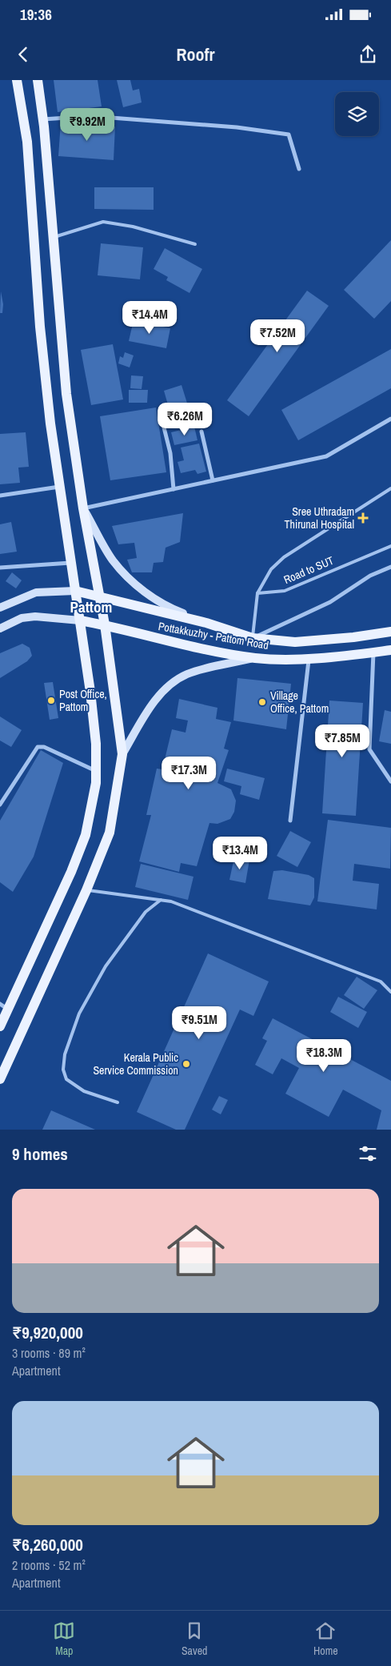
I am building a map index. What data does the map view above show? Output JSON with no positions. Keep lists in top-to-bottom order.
{
  "streets": {
    "main road": ["Pottakkuzhy - Pattom Road"],
    "lane": ["Road to SUT"]
  },
  "districts": ["Pattom"],
  "places": {
    "health": ["Sree Uthradam Thirunal Hospital"],
    "other": ["Post Office, Pattom", "Village Office, Pattom", "Kerala Public Service Commission"]
  },
  "page": {
    "status": "19:36",
    "header": "Roofr",
    "price": [
      "₹9.92M",
      "₹14.4M",
      "₹7.52M",
      "₹6.26M",
      "₹7.85M",
      "₹17.3M",
      "₹13.4M",
      "₹9.51M",
      "₹18.3M"
    ],
    "heading": "9 homes",
    "list": [
      {
        "name": "₹9,920,000",
        "note": "3 rooms · 89 m² · Apartment"
      },
      {
        "name": "₹6,260,000",
        "note": "2 rooms · 52 m² · Apartment"
      }
    ],
    "tabs": ["Map", "Saved", "Home"]
  }
}
